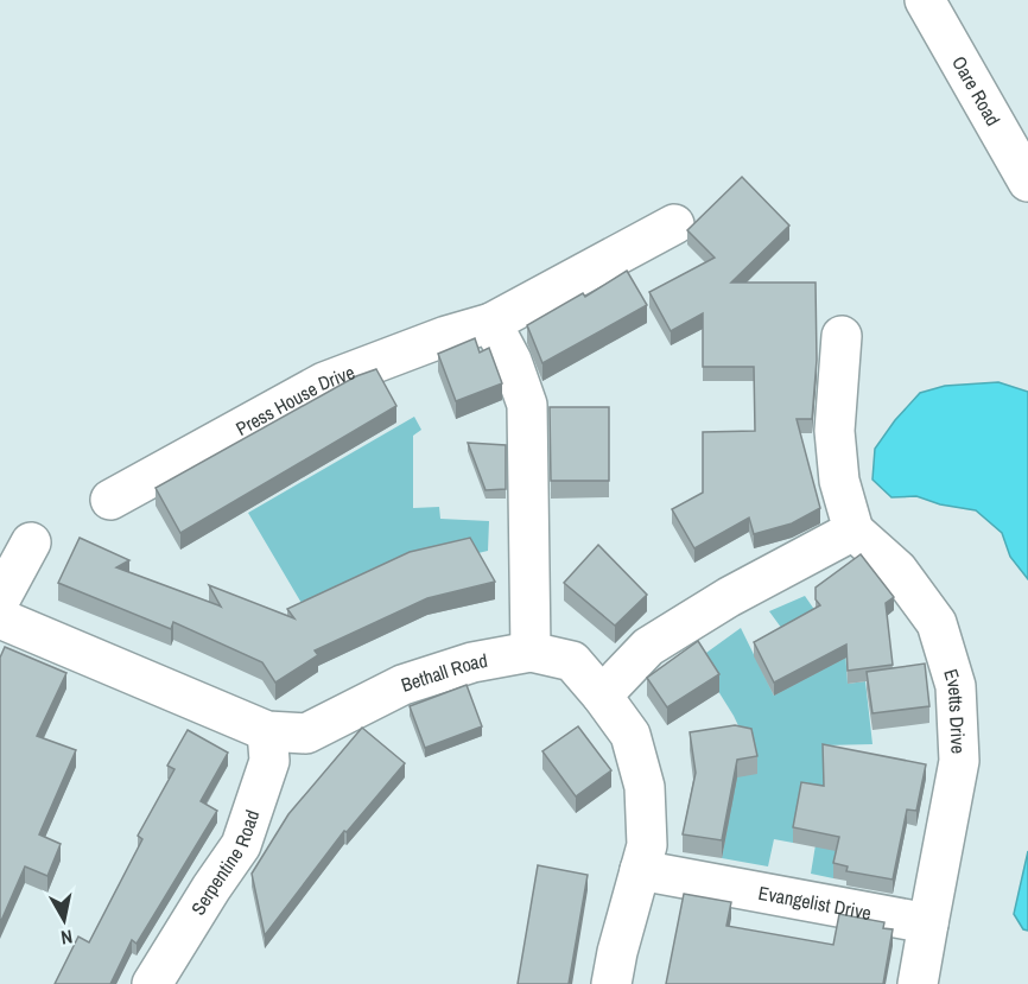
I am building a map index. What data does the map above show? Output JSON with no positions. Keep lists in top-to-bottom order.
{
  "streets": {
    "street": [
      "Oare Road",
      "Press House Drive",
      "Bethall Road",
      "Evetts Drive",
      "Serpentine Road",
      "Evangelist Drive"
    ]
  },
  "crossings": [
    ["Bethall Road", "Serpentine Road"],
    ["Bethall Road", "Evangelist Drive"],
    ["Evetts Drive", "Evangelist Drive"]
  ],
  "north": "bottom"
}
